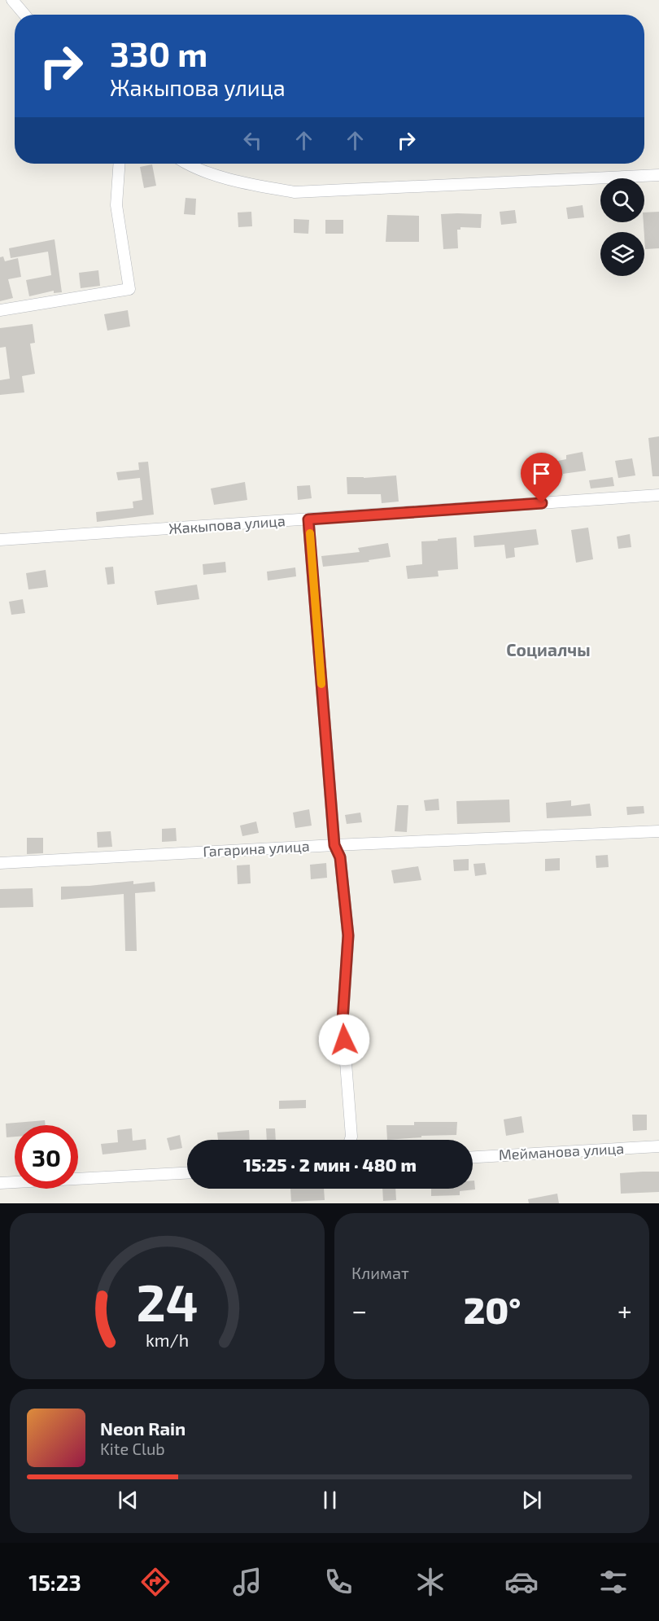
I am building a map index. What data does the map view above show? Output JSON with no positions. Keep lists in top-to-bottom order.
{
  "streets": {
    "street": ["Жакыпова улица", "Гагарина улица", "Мейманова улица"]
  },
  "districts": ["Социалчы"],
  "page": {
    "turn": ["330 m", "Жакыпова улица"],
    "limit": "30",
    "trip": "15:25 · 2 мин · 480 m",
    "tile": "Климат",
    "heat": ["−", "20°", "+"],
    "song": ["Neon Rain", "Kite Club"],
    "tabs": "15:23",
    "gauge": ["24", "km/h"]
  }
}
